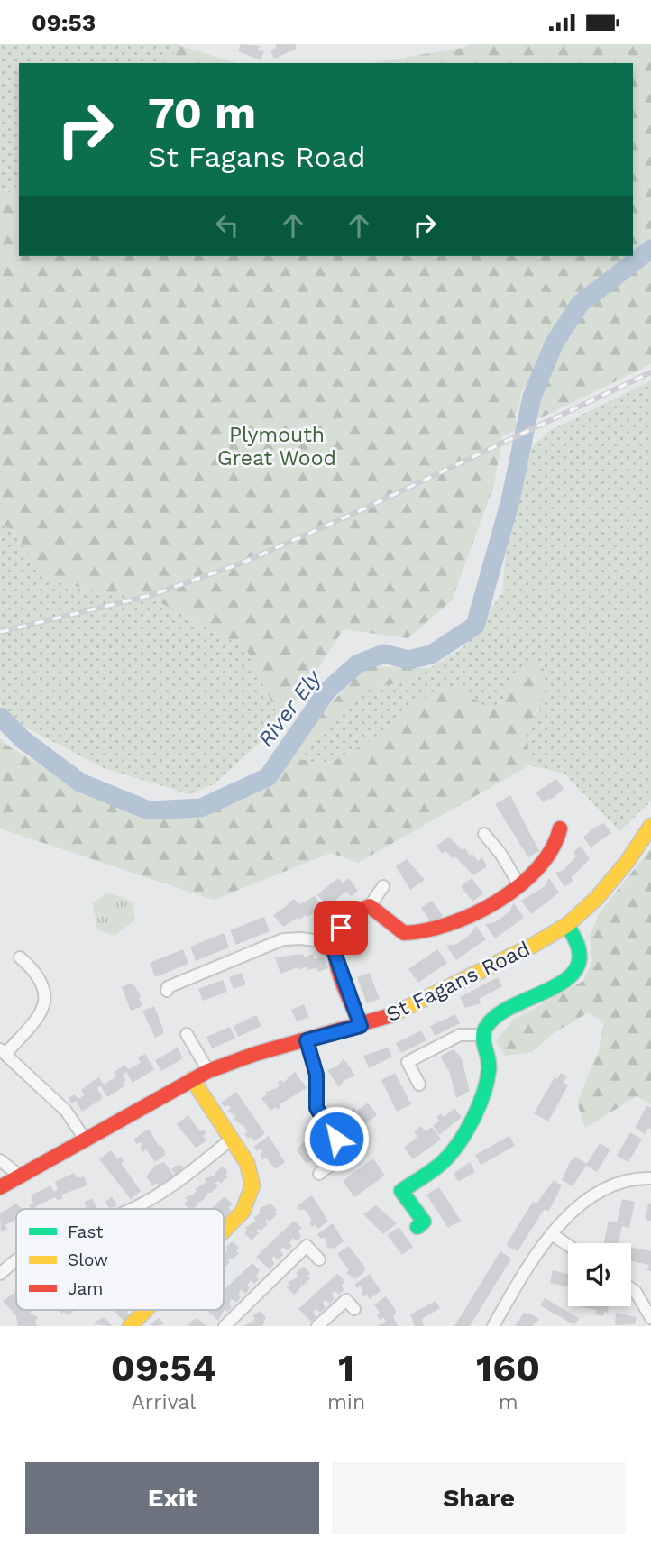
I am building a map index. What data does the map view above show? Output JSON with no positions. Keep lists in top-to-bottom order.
{
  "streets": {
    "street": ["St Fagans Road"]
  },
  "water": ["River Ely"],
  "parks": ["Plymouth Great Wood"],
  "legend": ["Fast", "Slow", "Jam"],
  "page": {
    "status": "09:53",
    "turn": ["70 m", "St Fagans Road"],
    "eta": [
      "09:54",
      "Arrival",
      "1",
      "min",
      "160",
      "m"
    ],
    "buttons": ["Exit", "Share"]
  }
}
